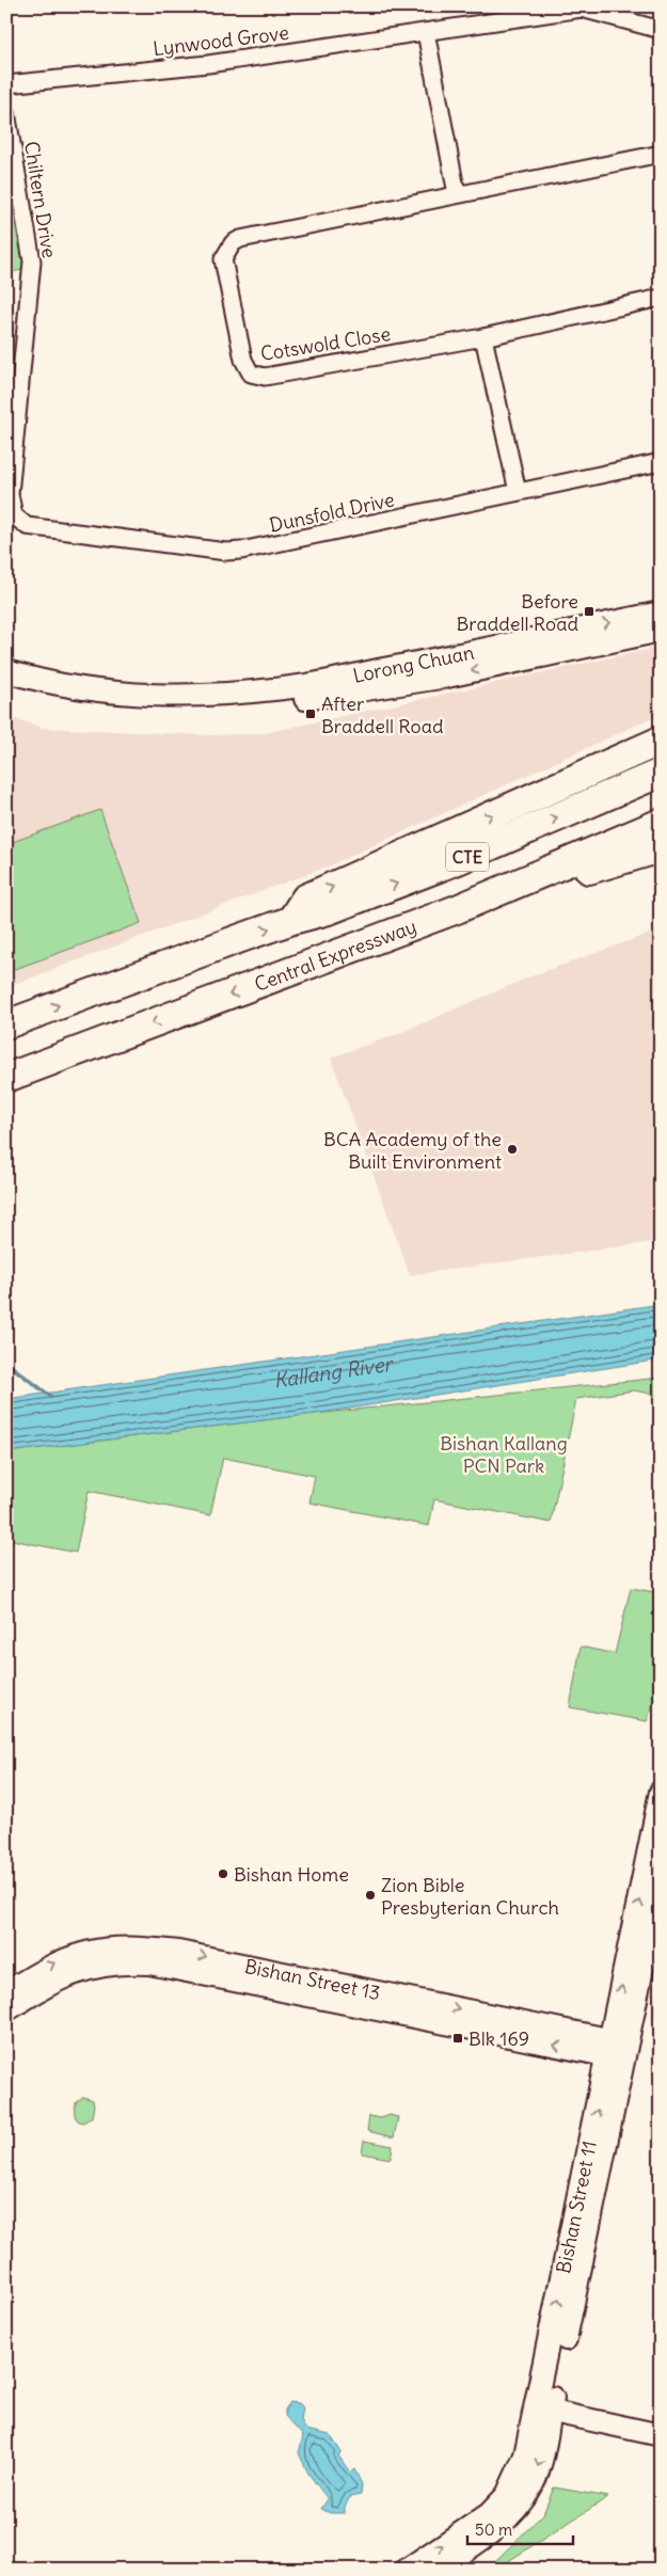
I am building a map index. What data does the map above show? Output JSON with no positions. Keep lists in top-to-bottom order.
{
  "streets": {
    "highway": ["CTE", "Central Expressway"],
    "street": [
      "Lynwood Grove",
      "Chiltern Drive",
      "Cotswold Close",
      "Dunsfold Drive",
      "Lorong Chuan",
      "Bishan Street 13",
      "Bishan Street 11"
    ]
  },
  "crossings": [
    ["Chiltern Drive", "Dunsfold Drive"],
    ["Bishan Street 13", "Bishan Street 11"]
  ],
  "water": ["Kallang River"],
  "parks": ["Bishan Kallang PCN Park"],
  "places": {
    "transit": ["Before Braddell Road", "After Braddell Road", "Blk 169"],
    "other": ["BCA Academy of the Built Environment", "Bishan Home", "Zion Bible Presbyterian Church"]
  },
  "scale_bar": "50 m"
}
